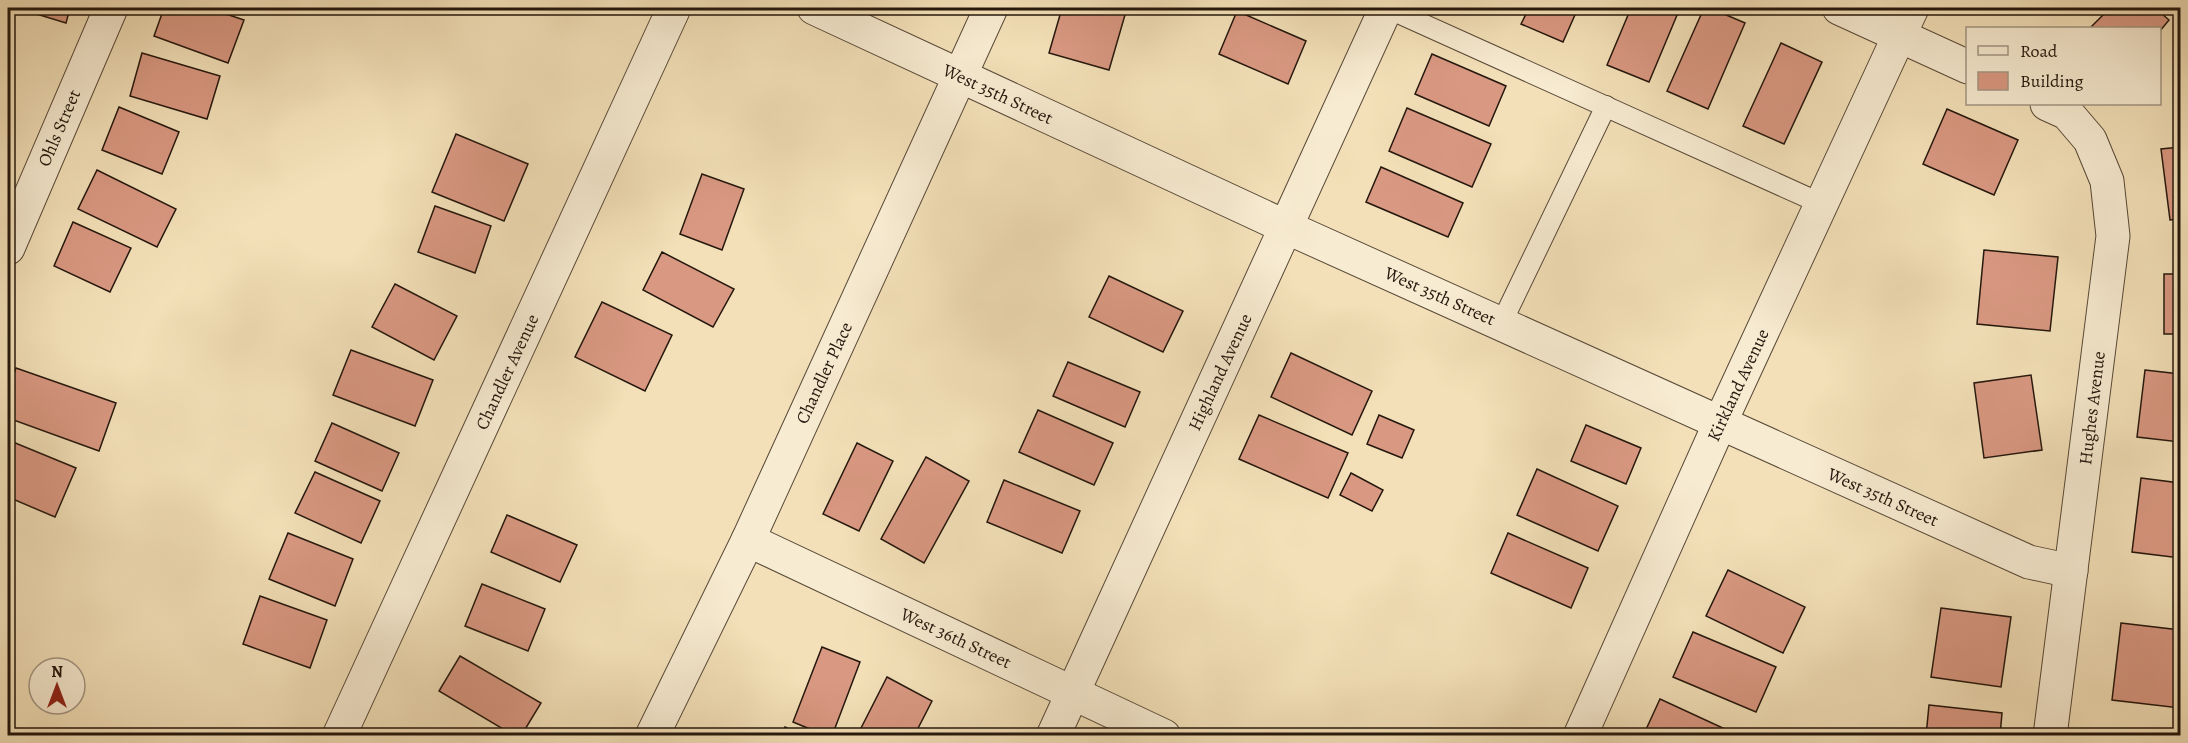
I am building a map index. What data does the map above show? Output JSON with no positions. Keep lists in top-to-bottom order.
{
  "streets": {
    "street": [
      "West 35th Street",
      "Ohls Street",
      "Chandler Avenue",
      "Highland Avenue",
      "Chandler Place",
      "Kirkland Avenue",
      "Hughes Avenue",
      "West 36th Street"
    ]
  },
  "crossings": [
    ["West 35th Street", "Highland Avenue"],
    ["West 35th Street", "Chandler Place"],
    ["West 35th Street", "Kirkland Avenue"],
    ["West 35th Street", "Hughes Avenue"],
    ["Highland Avenue", "West 36th Street"],
    ["Chandler Place", "West 36th Street"]
  ],
  "legend": ["Road", "Building"],
  "north": "top"
}
